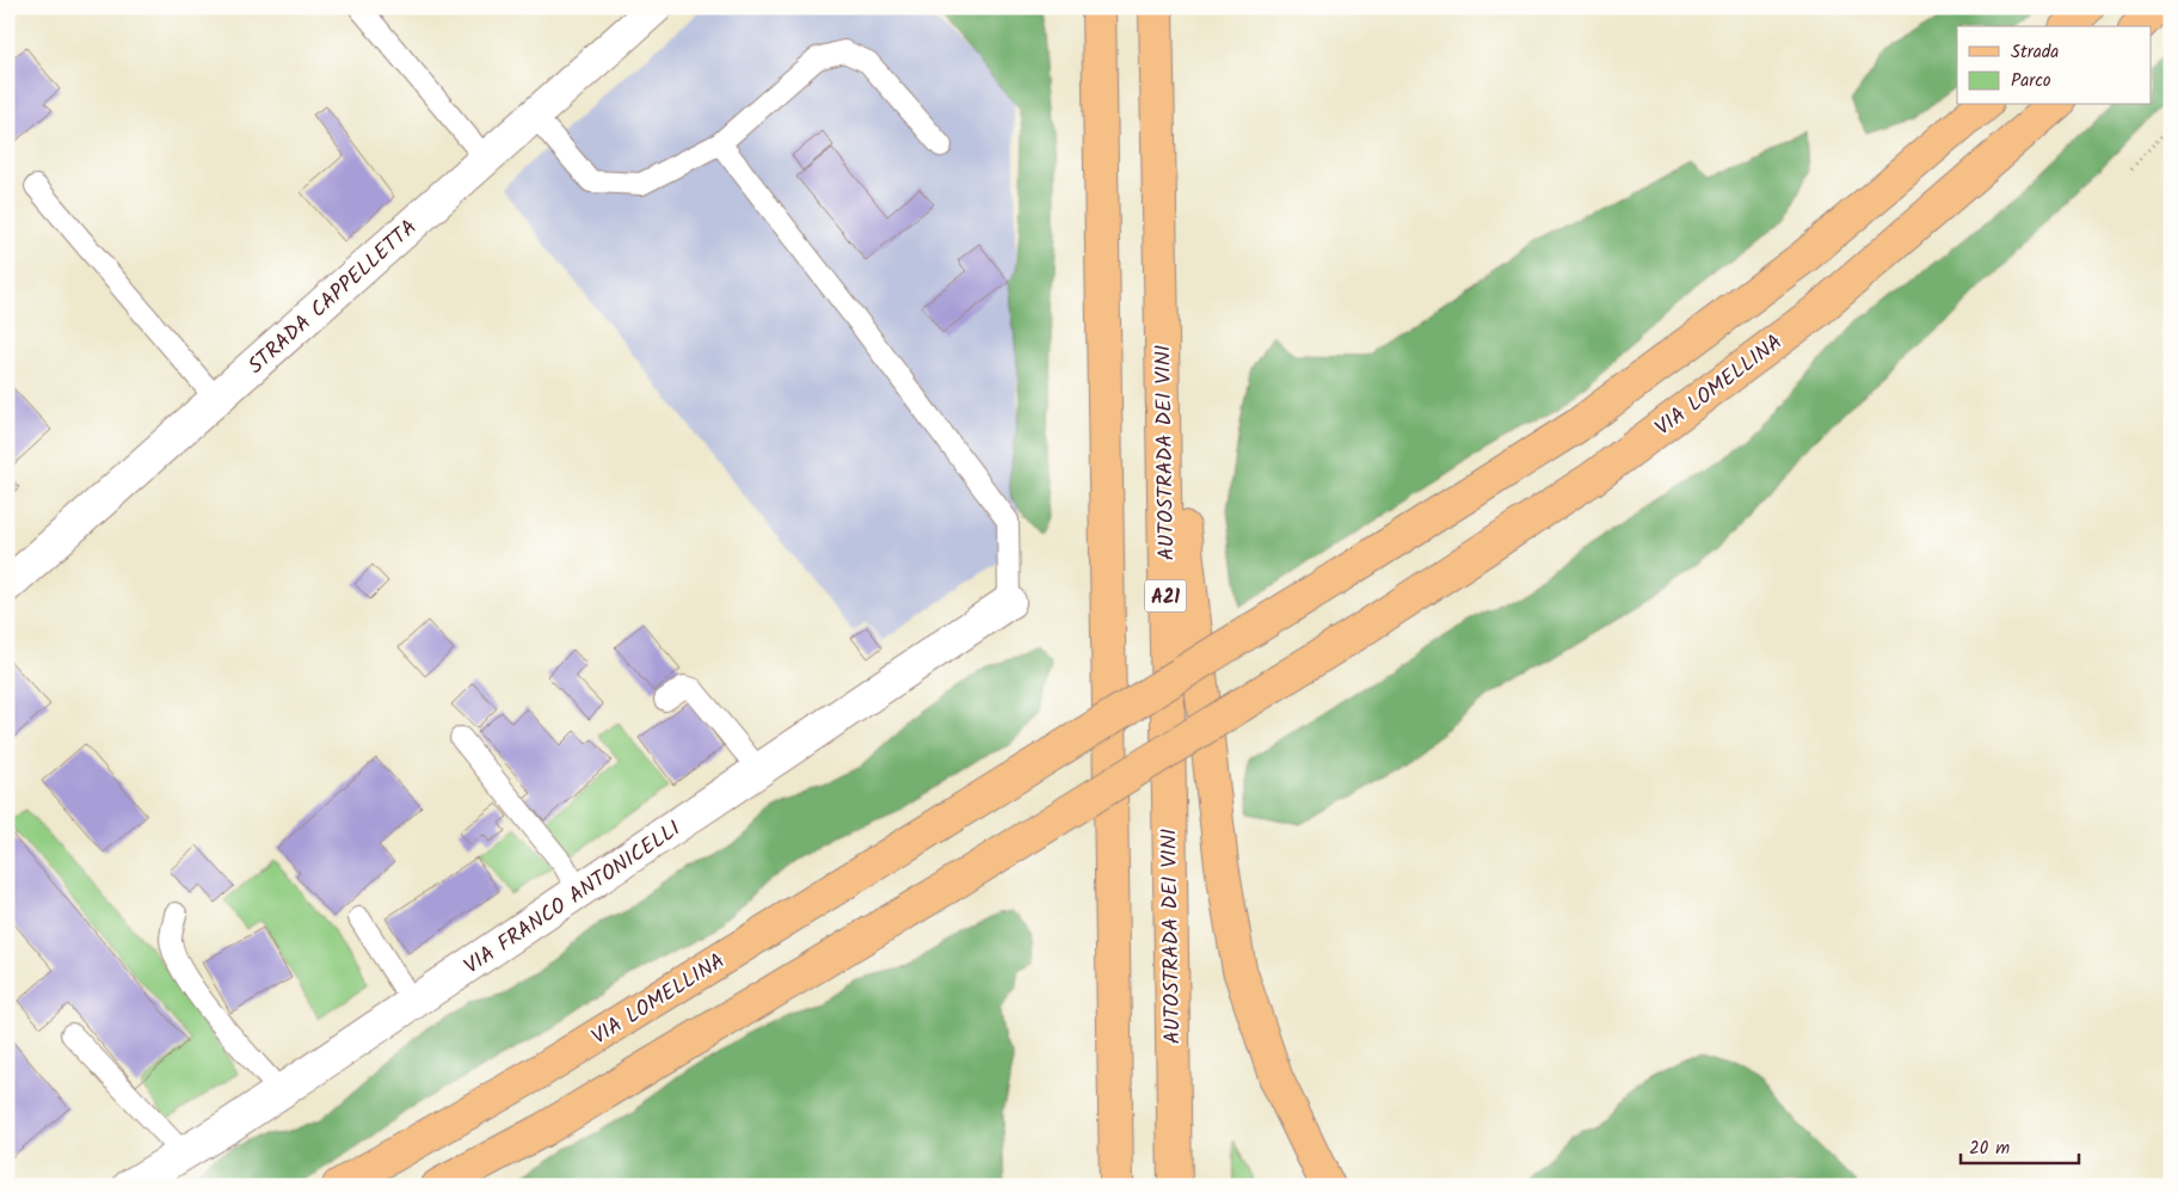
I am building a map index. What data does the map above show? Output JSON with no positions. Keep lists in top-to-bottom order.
{
  "streets": {
    "main road": ["VIA LOMELLINA", "AUTOSTRADA DEI VINI", "A21"],
    "street": ["STRADA CAPPELLETTA", "VIA FRANCO ANTONICELLI"]
  },
  "legend": ["Strada", "Parco"],
  "scale_bar": "20 m"
}
